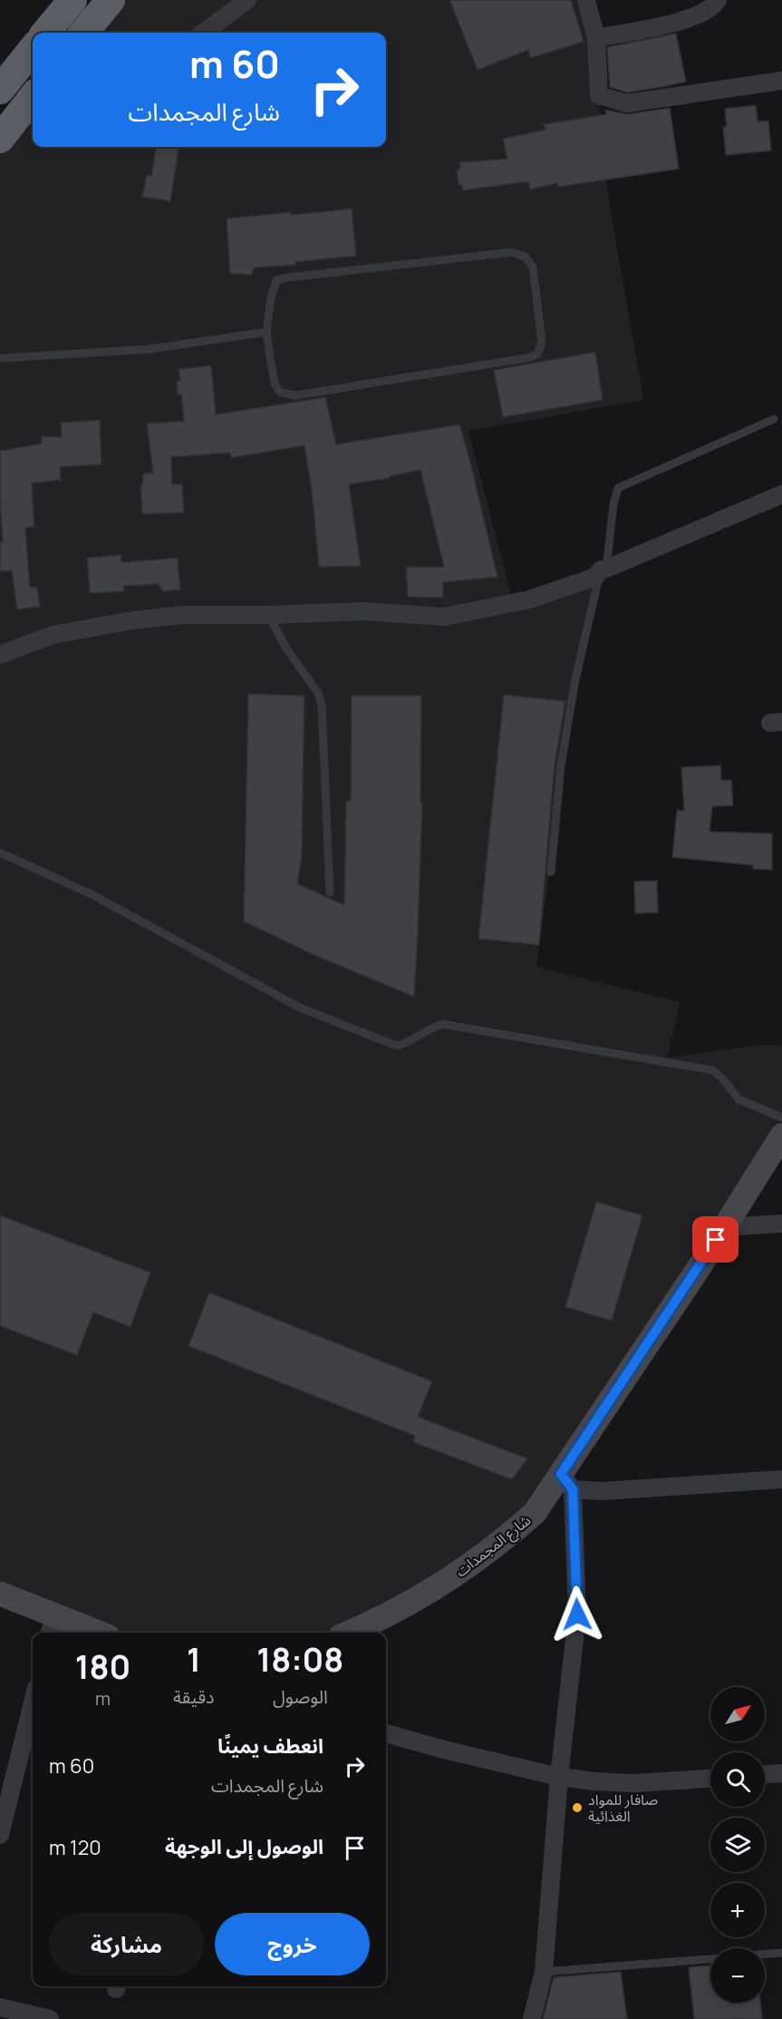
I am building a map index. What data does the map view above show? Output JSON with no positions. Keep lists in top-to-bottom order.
{
  "streets": {
    "main road": ["شارع المجمدات"]
  },
  "places": ["صافار للمواد الغذائية"],
  "north": "top right",
  "page": {
    "turn": ["60 m", "شارع المجمدات"],
    "eta": [
      "18:08",
      "الوصول",
      "1",
      "دقيقة",
      "180",
      "m"
    ],
    "map_buttons": ["+", "−"],
    "list": [
      {
        "name": "انعطف يمينًا",
        "note": "شارع المجمدات",
        "value": "60 m"
      },
      {
        "name": "الوصول إلى الوجهة",
        "value": "120 m"
      }
    ],
    "buttons": ["خروج", "مشاركة"]
  }
}
